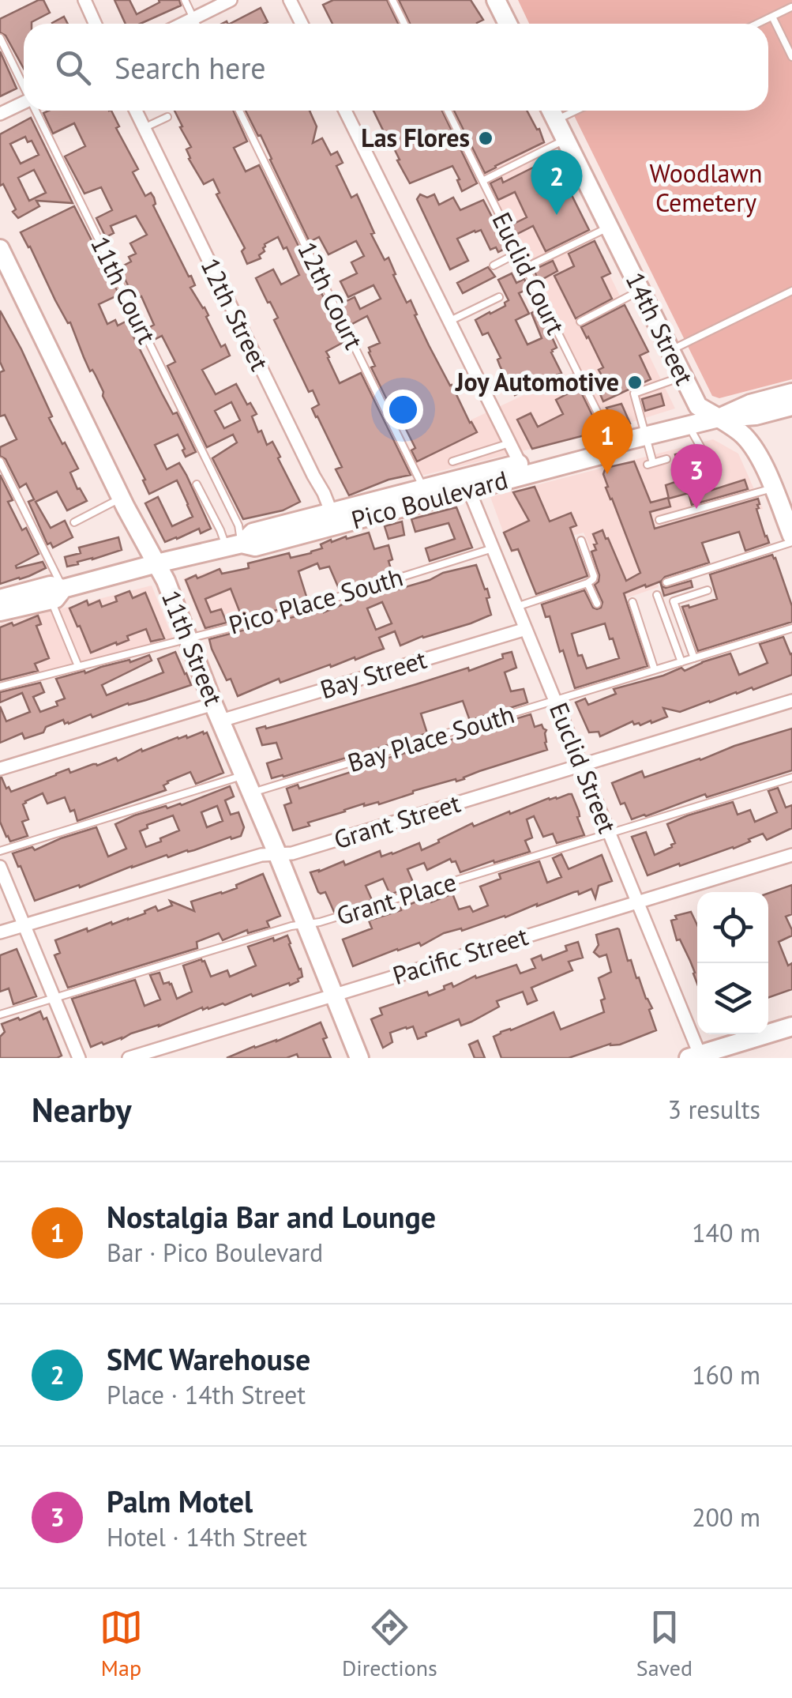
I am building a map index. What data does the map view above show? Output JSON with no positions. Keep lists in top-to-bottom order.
{
  "streets": {
    "street": [
      "12th Street",
      "14th Street",
      "Pico Boulevard",
      "11th Street",
      "Bay Street",
      "Euclid Street",
      "Grant Street",
      "Pacific Street"
    ],
    "lane": [
      "Euclid Court",
      "11th Court",
      "12th Court",
      "Pico Place South",
      "Bay Place South",
      "Grant Place"
    ]
  },
  "crossings": [
    ["Euclid Court", "Pico Boulevard"],
    ["11th Court", "Pico Boulevard"],
    ["12th Court", "Pico Boulevard"],
    ["12th Street", "Pico Boulevard"],
    ["14th Street", "Pico Boulevard"],
    ["Pico Boulevard", "11th Street"],
    ["Pico Boulevard", "Euclid Street"],
    ["Pico Place South", "11th Street"],
    ["Pico Place South", "Euclid Street"],
    ["11th Street", "Bay Street"],
    ["11th Street", "Bay Place South"],
    ["11th Street", "Grant Street"],
    ["11th Street", "Grant Place"],
    ["11th Street", "Pacific Street"],
    ["Bay Street", "Euclid Street"],
    ["Bay Place South", "Euclid Street"],
    ["Euclid Street", "Grant Street"],
    ["Euclid Street", "Grant Place"],
    ["Euclid Street", "Pacific Street"]
  ],
  "parks": ["Woodlawn Cemetery"],
  "places": ["Las Flores", "Joy Automotive"],
  "page": {
    "search": "Search here",
    "pins": ["2", "1", "3"],
    "heading": ["Nearby", "3 results"],
    "list": [
      {
        "mark": "1",
        "name": "Nostalgia Bar and Lounge",
        "note": "Bar · Pico Boulevard",
        "value": "140 m"
      },
      {
        "mark": "2",
        "name": "SMC Warehouse",
        "note": "Place · 14th Street",
        "value": "160 m"
      },
      {
        "mark": "3",
        "name": "Palm Motel",
        "note": "Hotel · 14th Street",
        "value": "200 m"
      }
    ],
    "nav": ["Map", "Directions", "Saved"]
  }
}
